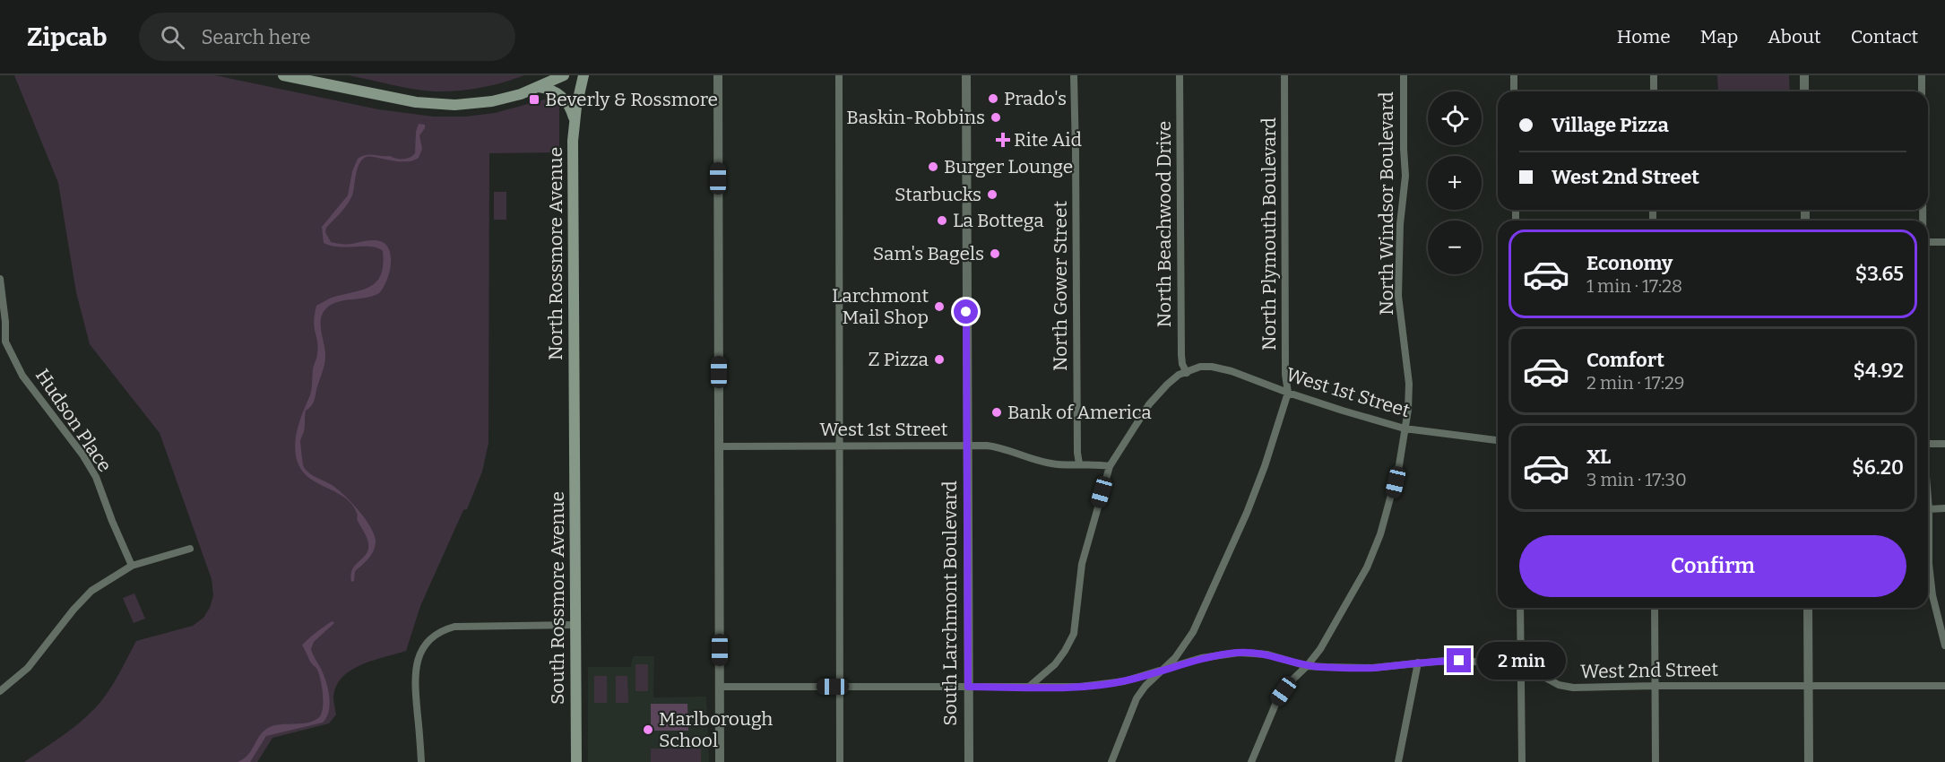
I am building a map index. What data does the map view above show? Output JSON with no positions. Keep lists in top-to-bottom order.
{
  "streets": {
    "main road": ["North Rossmore Avenue", "South Rossmore Avenue"],
    "street": [
      "North Windsor Boulevard",
      "North Beachwood Drive",
      "North Plymouth Boulevard",
      "North Gower Street",
      "West 1st Street",
      "Hudson Place",
      "South Larchmont Boulevard",
      "West 2nd Street"
    ]
  },
  "crossings": [
    ["North Windsor Boulevard", "West 1st Street"],
    ["North Windsor Boulevard", "West 2nd Street"],
    ["North Beachwood Drive", "West 1st Street"],
    ["North Plymouth Boulevard", "West 1st Street"],
    ["North Rossmore Avenue", "South Rossmore Avenue"],
    ["North Gower Street", "West 1st Street"],
    ["West 1st Street", "South Larchmont Boulevard"],
    ["West 1st Street", "West 2nd Street"],
    ["South Larchmont Boulevard", "West 2nd Street"]
  ],
  "places": {
    "other": [
      "Prado's",
      "Baskin-Robbins",
      "Burger Lounge",
      "Starbucks",
      "La Bottega",
      "Sam's Bagels",
      "Larchmont Mail Shop",
      "Z Pizza",
      "Bank of America",
      "Marlborough School"
    ],
    "transit": ["Beverly & Rossmore"],
    "health": ["Rite Aid"]
  },
  "page": {
    "header": "Zipcab",
    "search": "Search here",
    "nav": [
      "Home",
      "Map",
      "About",
      "Contact"
    ],
    "map_buttons": ["+", "−"],
    "banner": ["Village Pizza", "West 2nd Street"],
    "list": [
      {
        "name": "Economy",
        "note": "1 min · 17:28",
        "value": "$3.65"
      },
      {
        "name": "Comfort",
        "note": "2 min · 17:29",
        "value": "$4.92"
      },
      {
        "name": "XL",
        "note": "3 min · 17:30",
        "value": "$6.20"
      }
    ],
    "buttons": "Confirm",
    "bubble": "2 min"
  }
}
